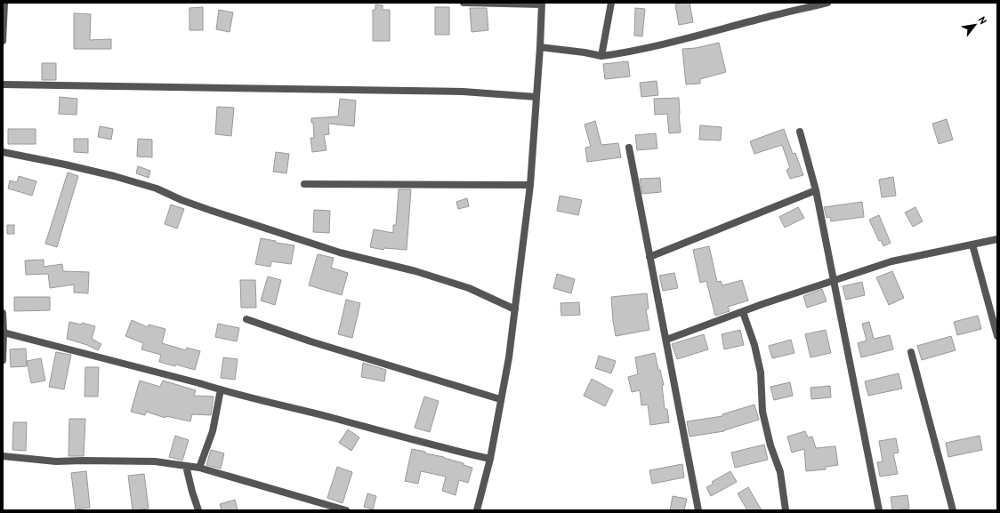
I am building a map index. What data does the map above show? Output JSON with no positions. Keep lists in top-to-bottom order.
{
  "north": "top right"
}
